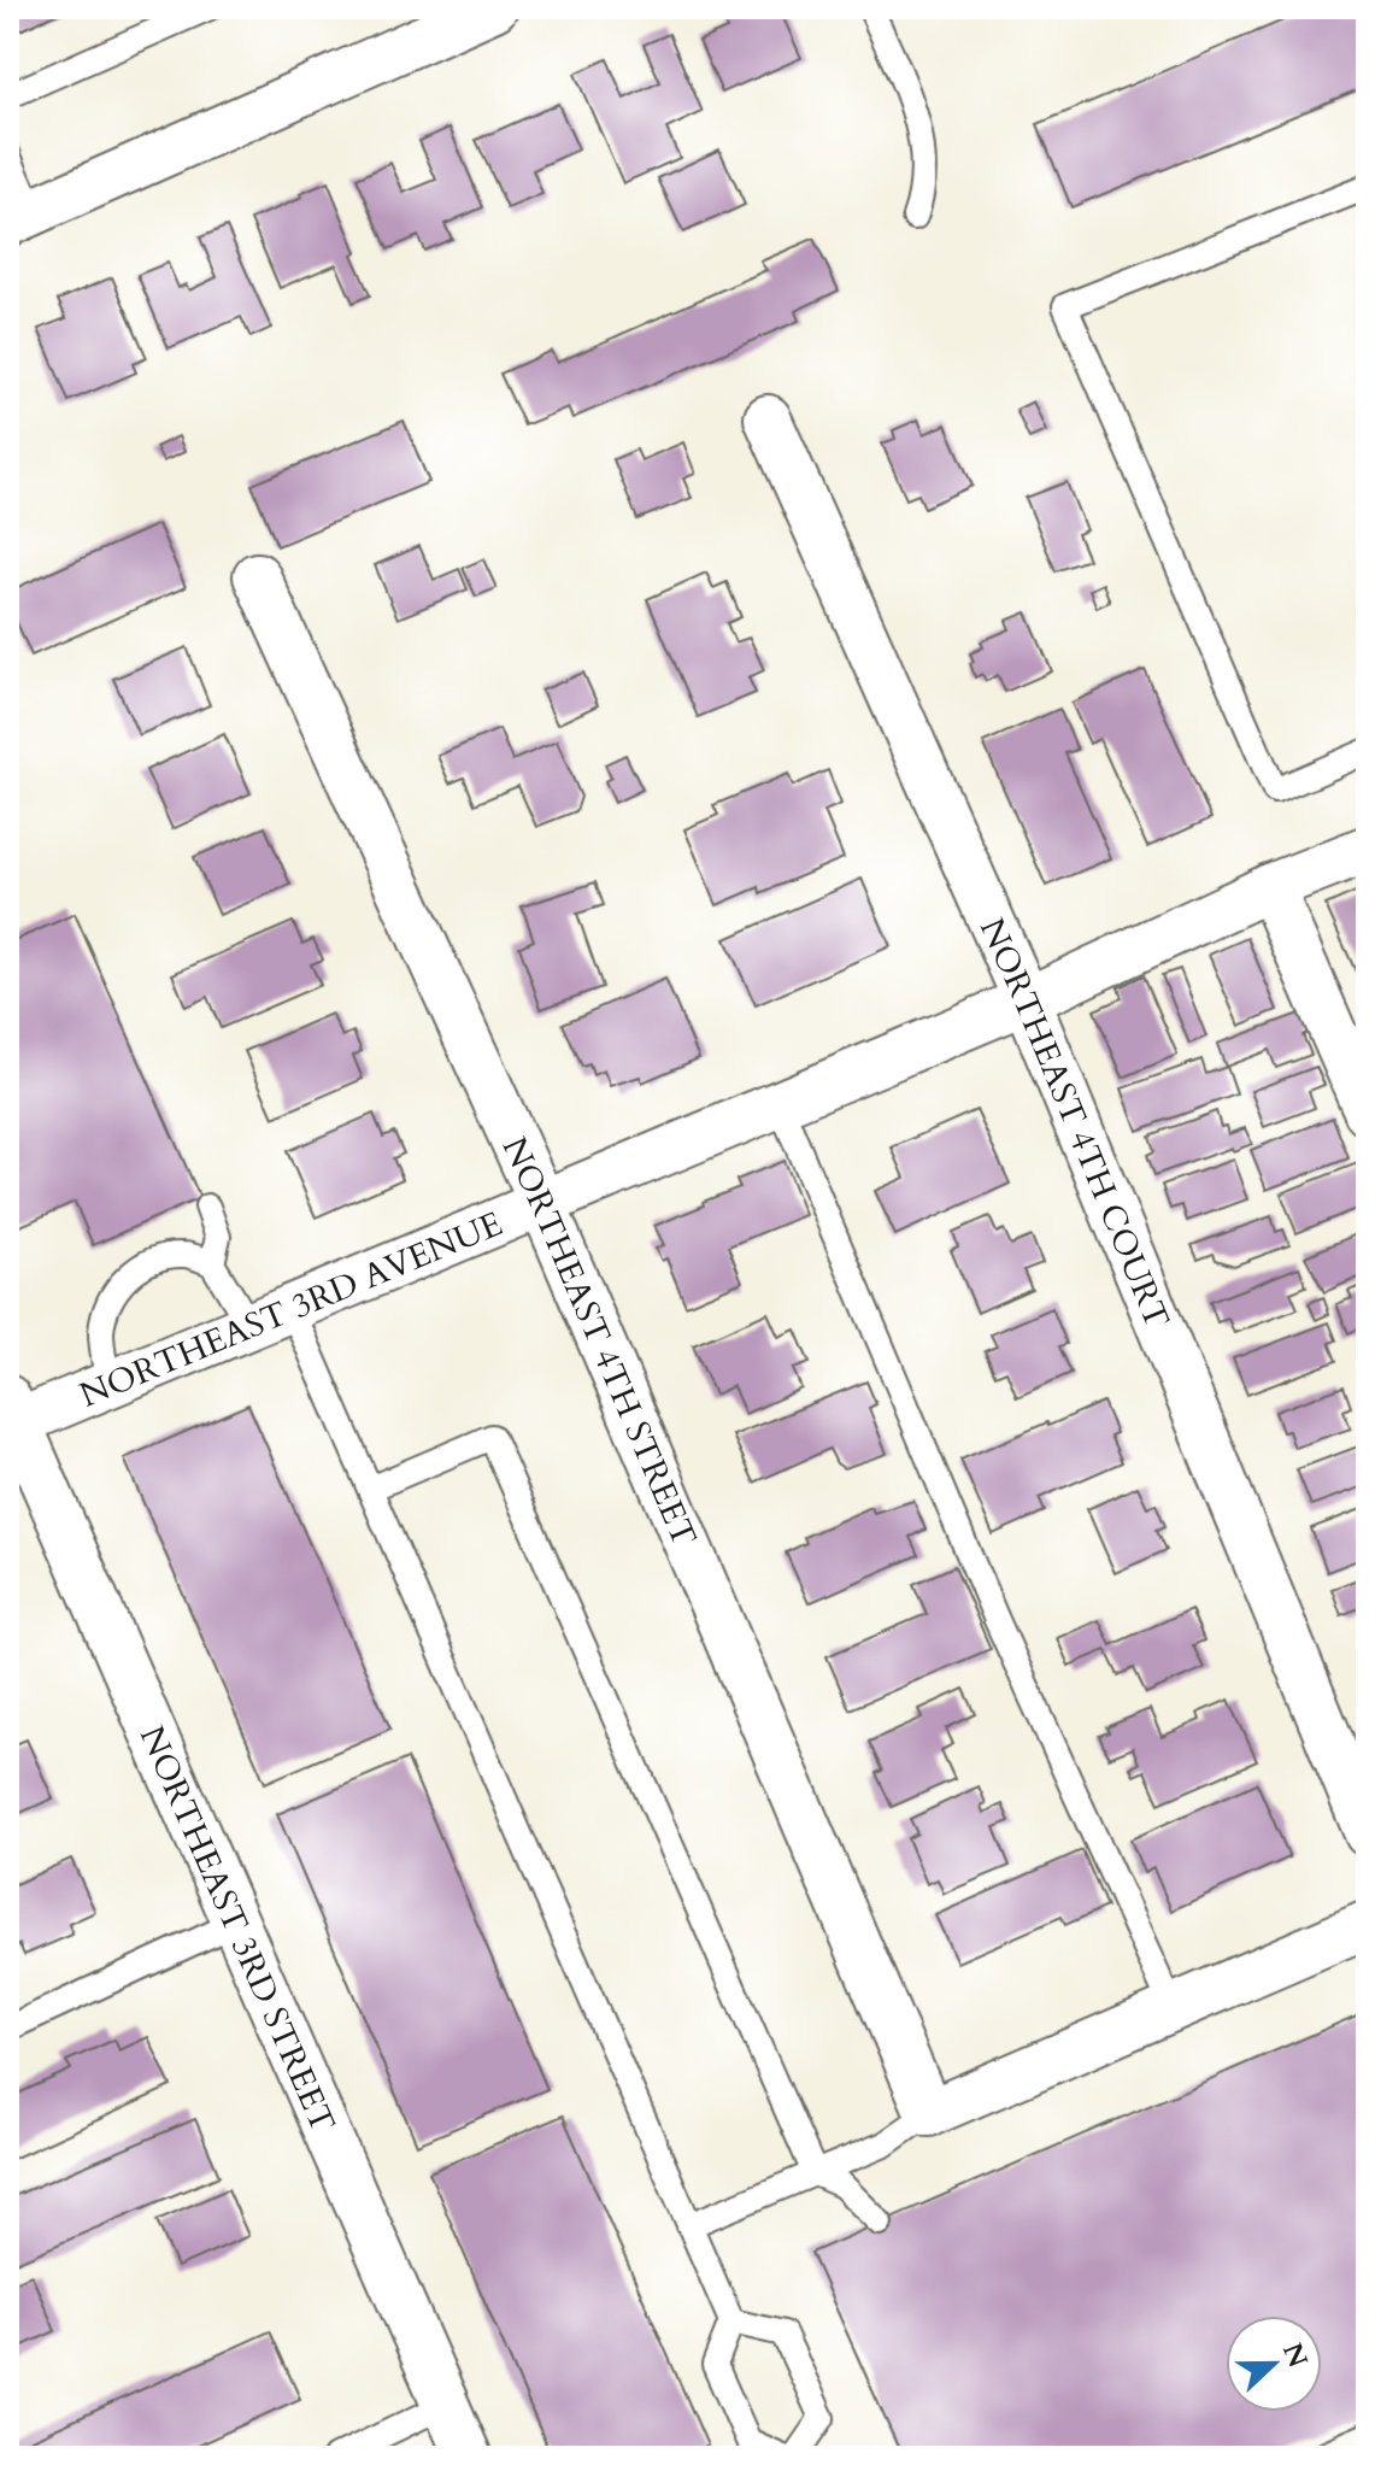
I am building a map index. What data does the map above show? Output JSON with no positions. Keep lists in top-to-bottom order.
{
  "streets": {
    "street": [
      "NORTHEAST 4TH COURT",
      "NORTHEAST 3RD AVENUE",
      "NORTHEAST 4TH STREET",
      "NORTHEAST 3RD STREET"
    ]
  },
  "crossings": [
    ["NORTHEAST 4TH COURT", "NORTHEAST 3RD AVENUE"],
    ["NORTHEAST 3RD AVENUE", "NORTHEAST 4TH STREET"],
    ["NORTHEAST 3RD AVENUE", "NORTHEAST 3RD STREET"]
  ],
  "north": "right"
}
